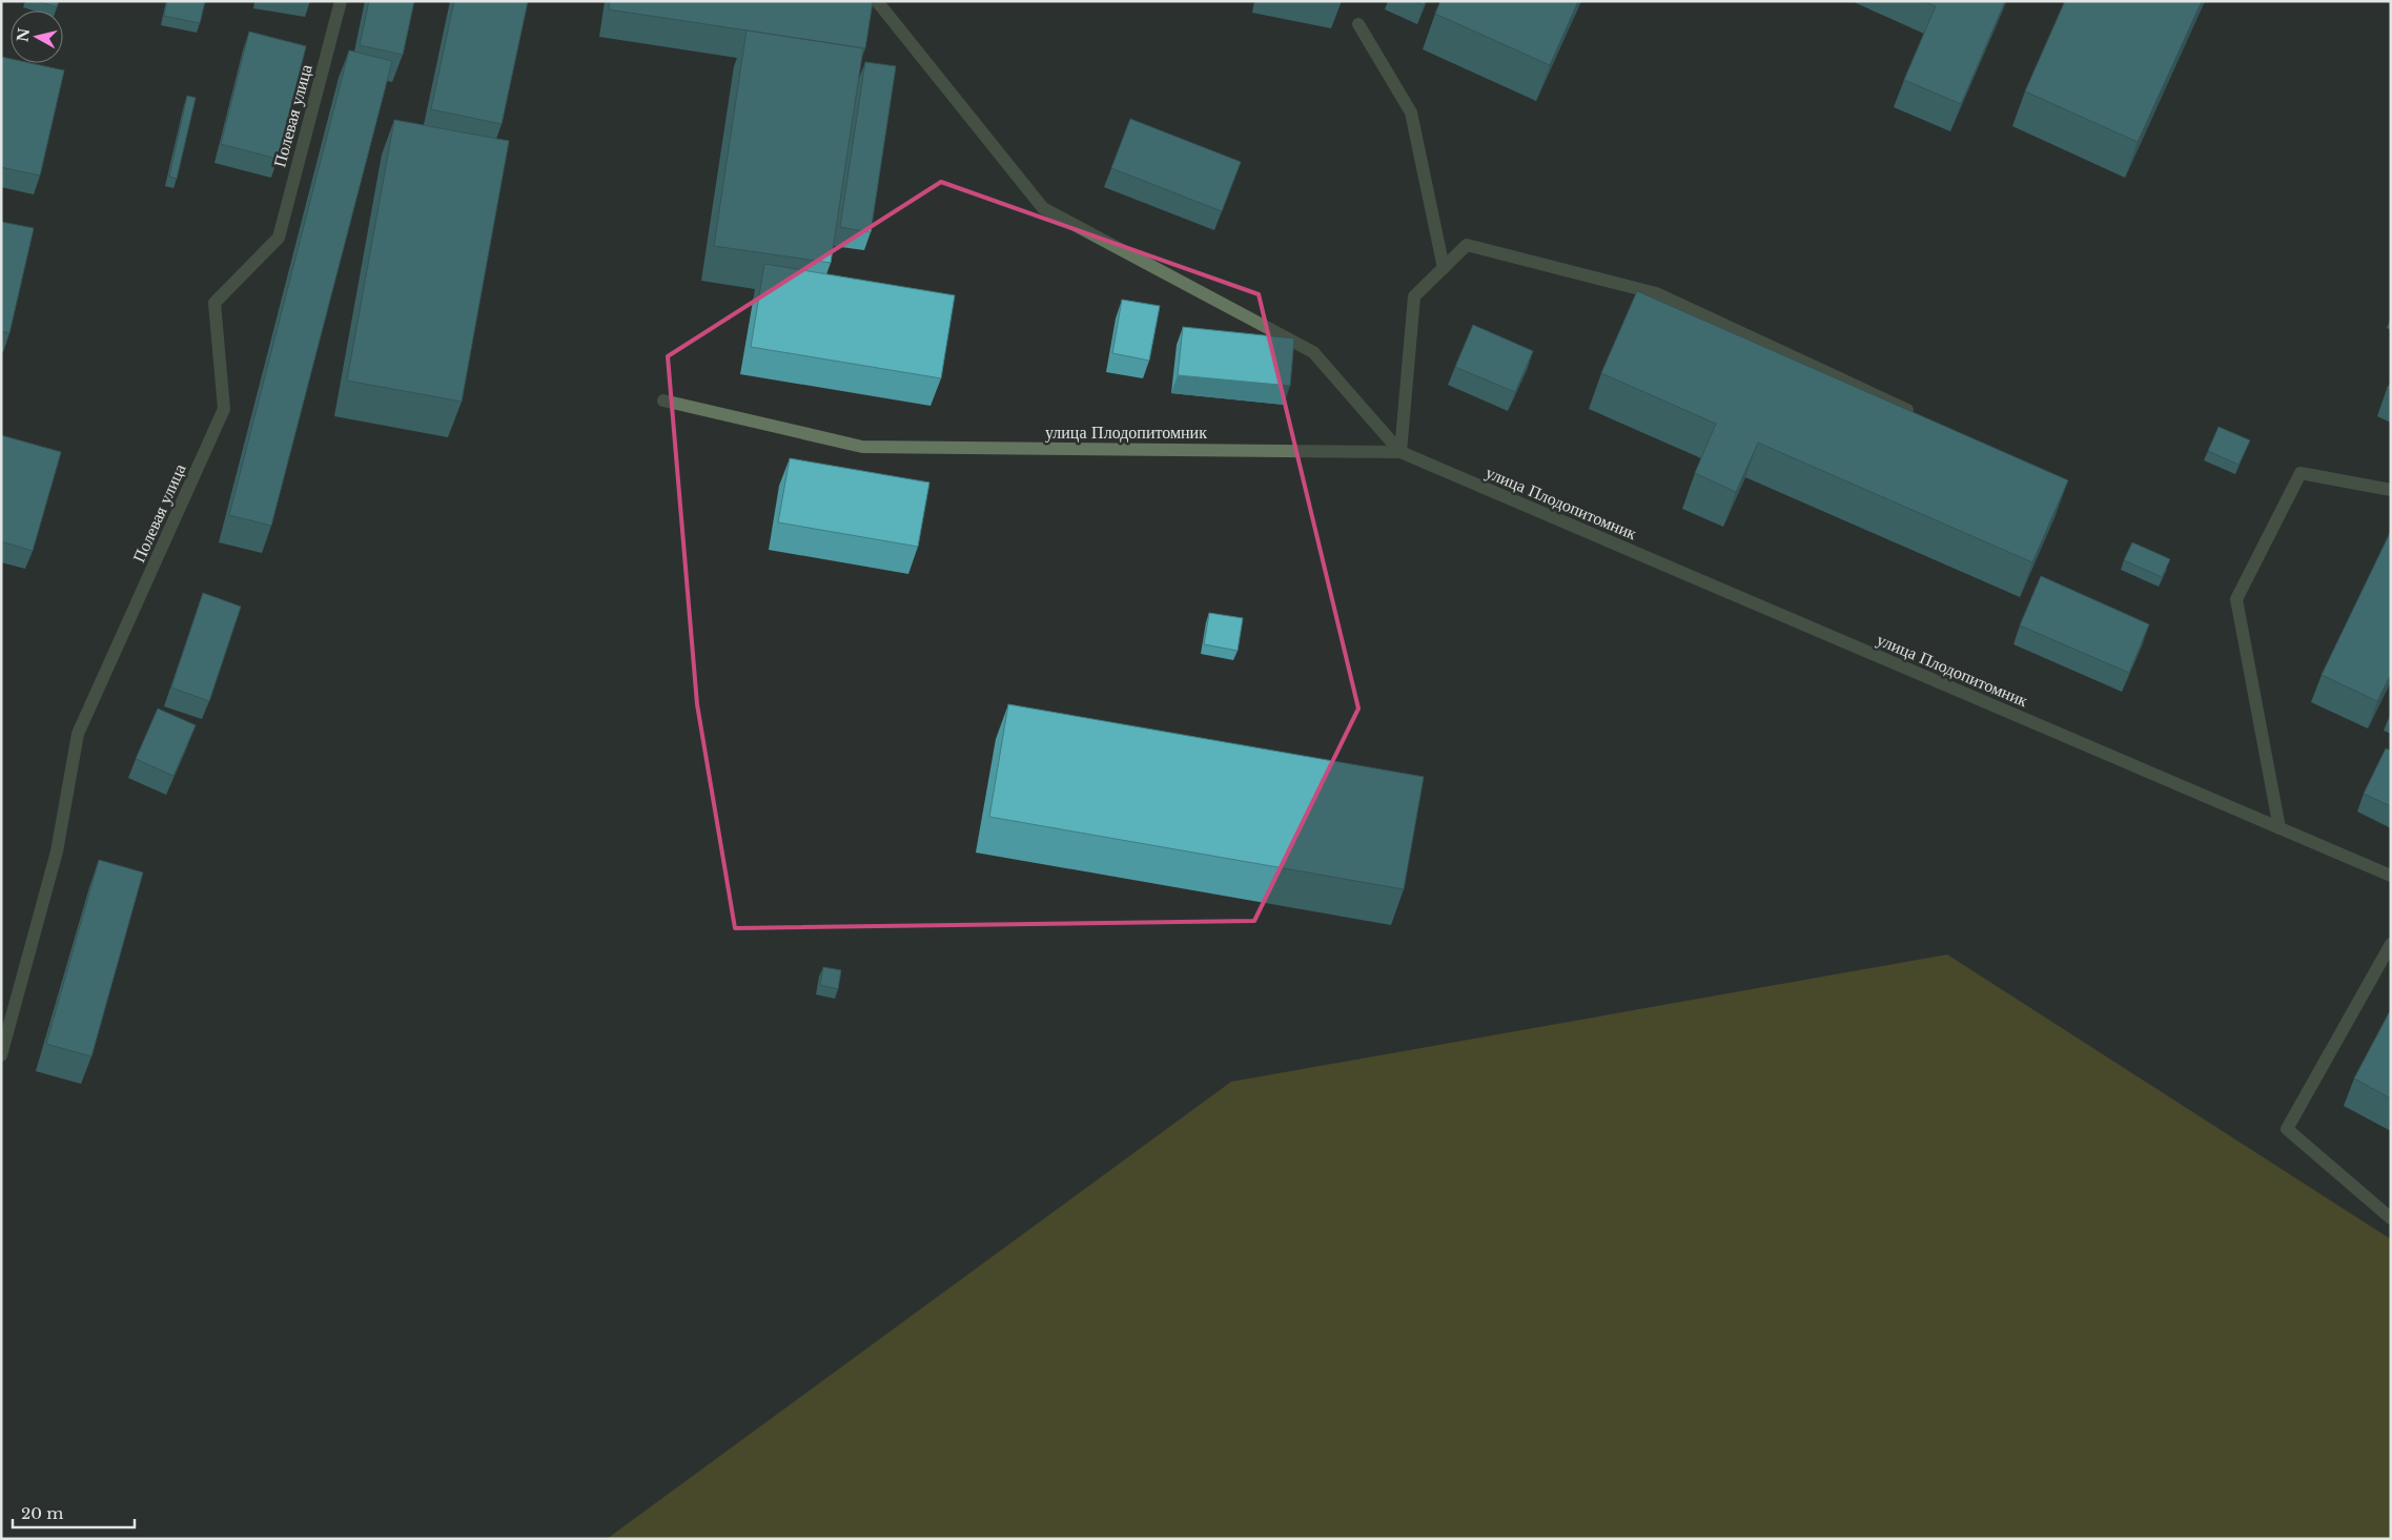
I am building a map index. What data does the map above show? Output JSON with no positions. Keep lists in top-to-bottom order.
{
  "streets": {
    "street": ["Полевая улица", "улица Плодопитомник"]
  },
  "scale_bar": "20 m",
  "north": "left"
}
